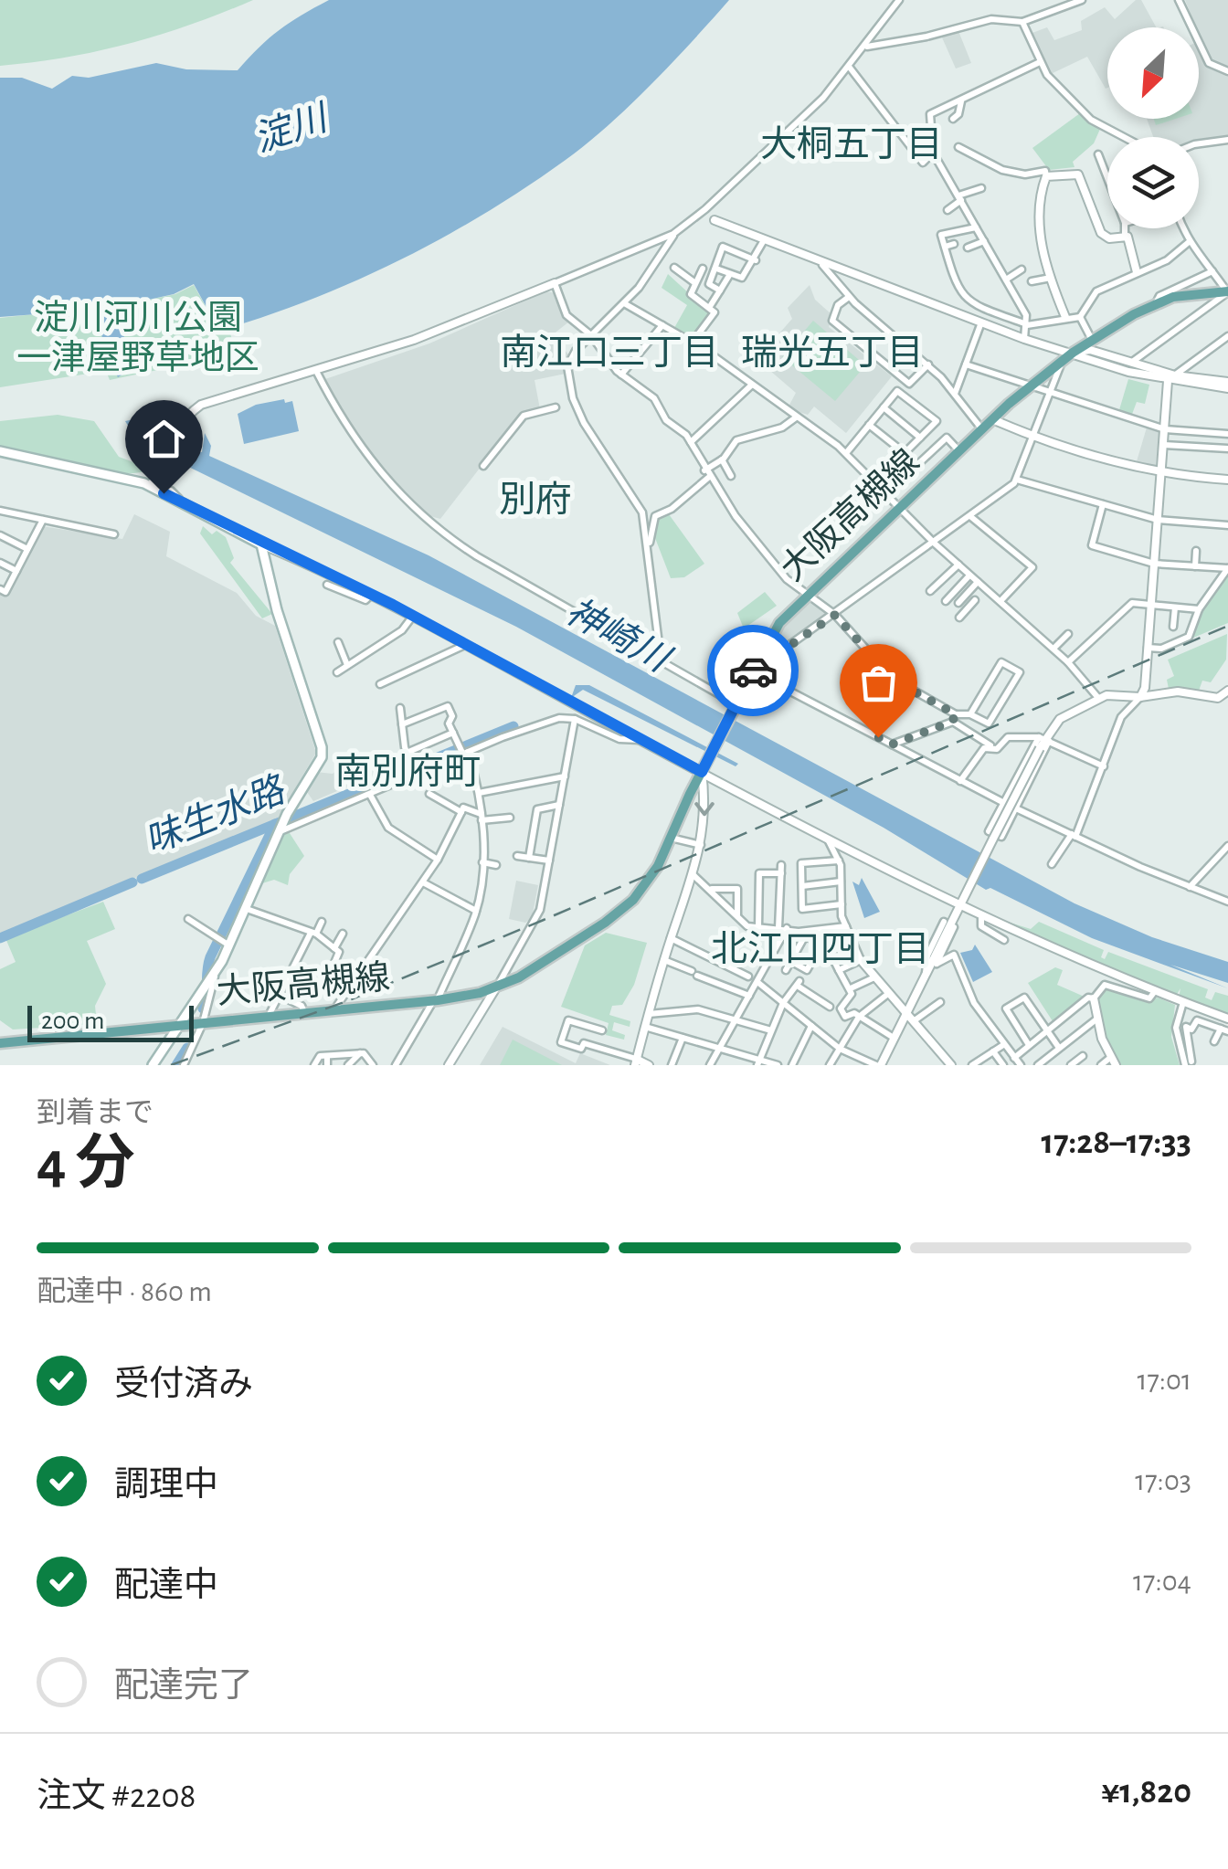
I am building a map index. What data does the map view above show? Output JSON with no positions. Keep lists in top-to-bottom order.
{
  "streets": {
    "main road": ["大阪高槻線"]
  },
  "districts": [
    "大桐五丁目",
    "南江口三丁目",
    "瑞光五丁目",
    "別府",
    "南別府町",
    "北江口四丁目"
  ],
  "water": ["淀川", "神崎川", "味生水路"],
  "parks": ["淀川河川公園 一津屋野草地区"],
  "scale_bar": "200 m",
  "north": "bottom left",
  "page": {
    "scale": "200 m",
    "heading": ["4 分", "到着まで", "17:28–17:33"],
    "panel": ["注文 #2208", "¥1,820"],
    "bar": "配達中 · 860 m",
    "list": [
      ["受付済み", "17:01"],
      ["調理中", "17:03"],
      ["配達中", "17:04"],
      "配達完了"
    ]
  }
}
